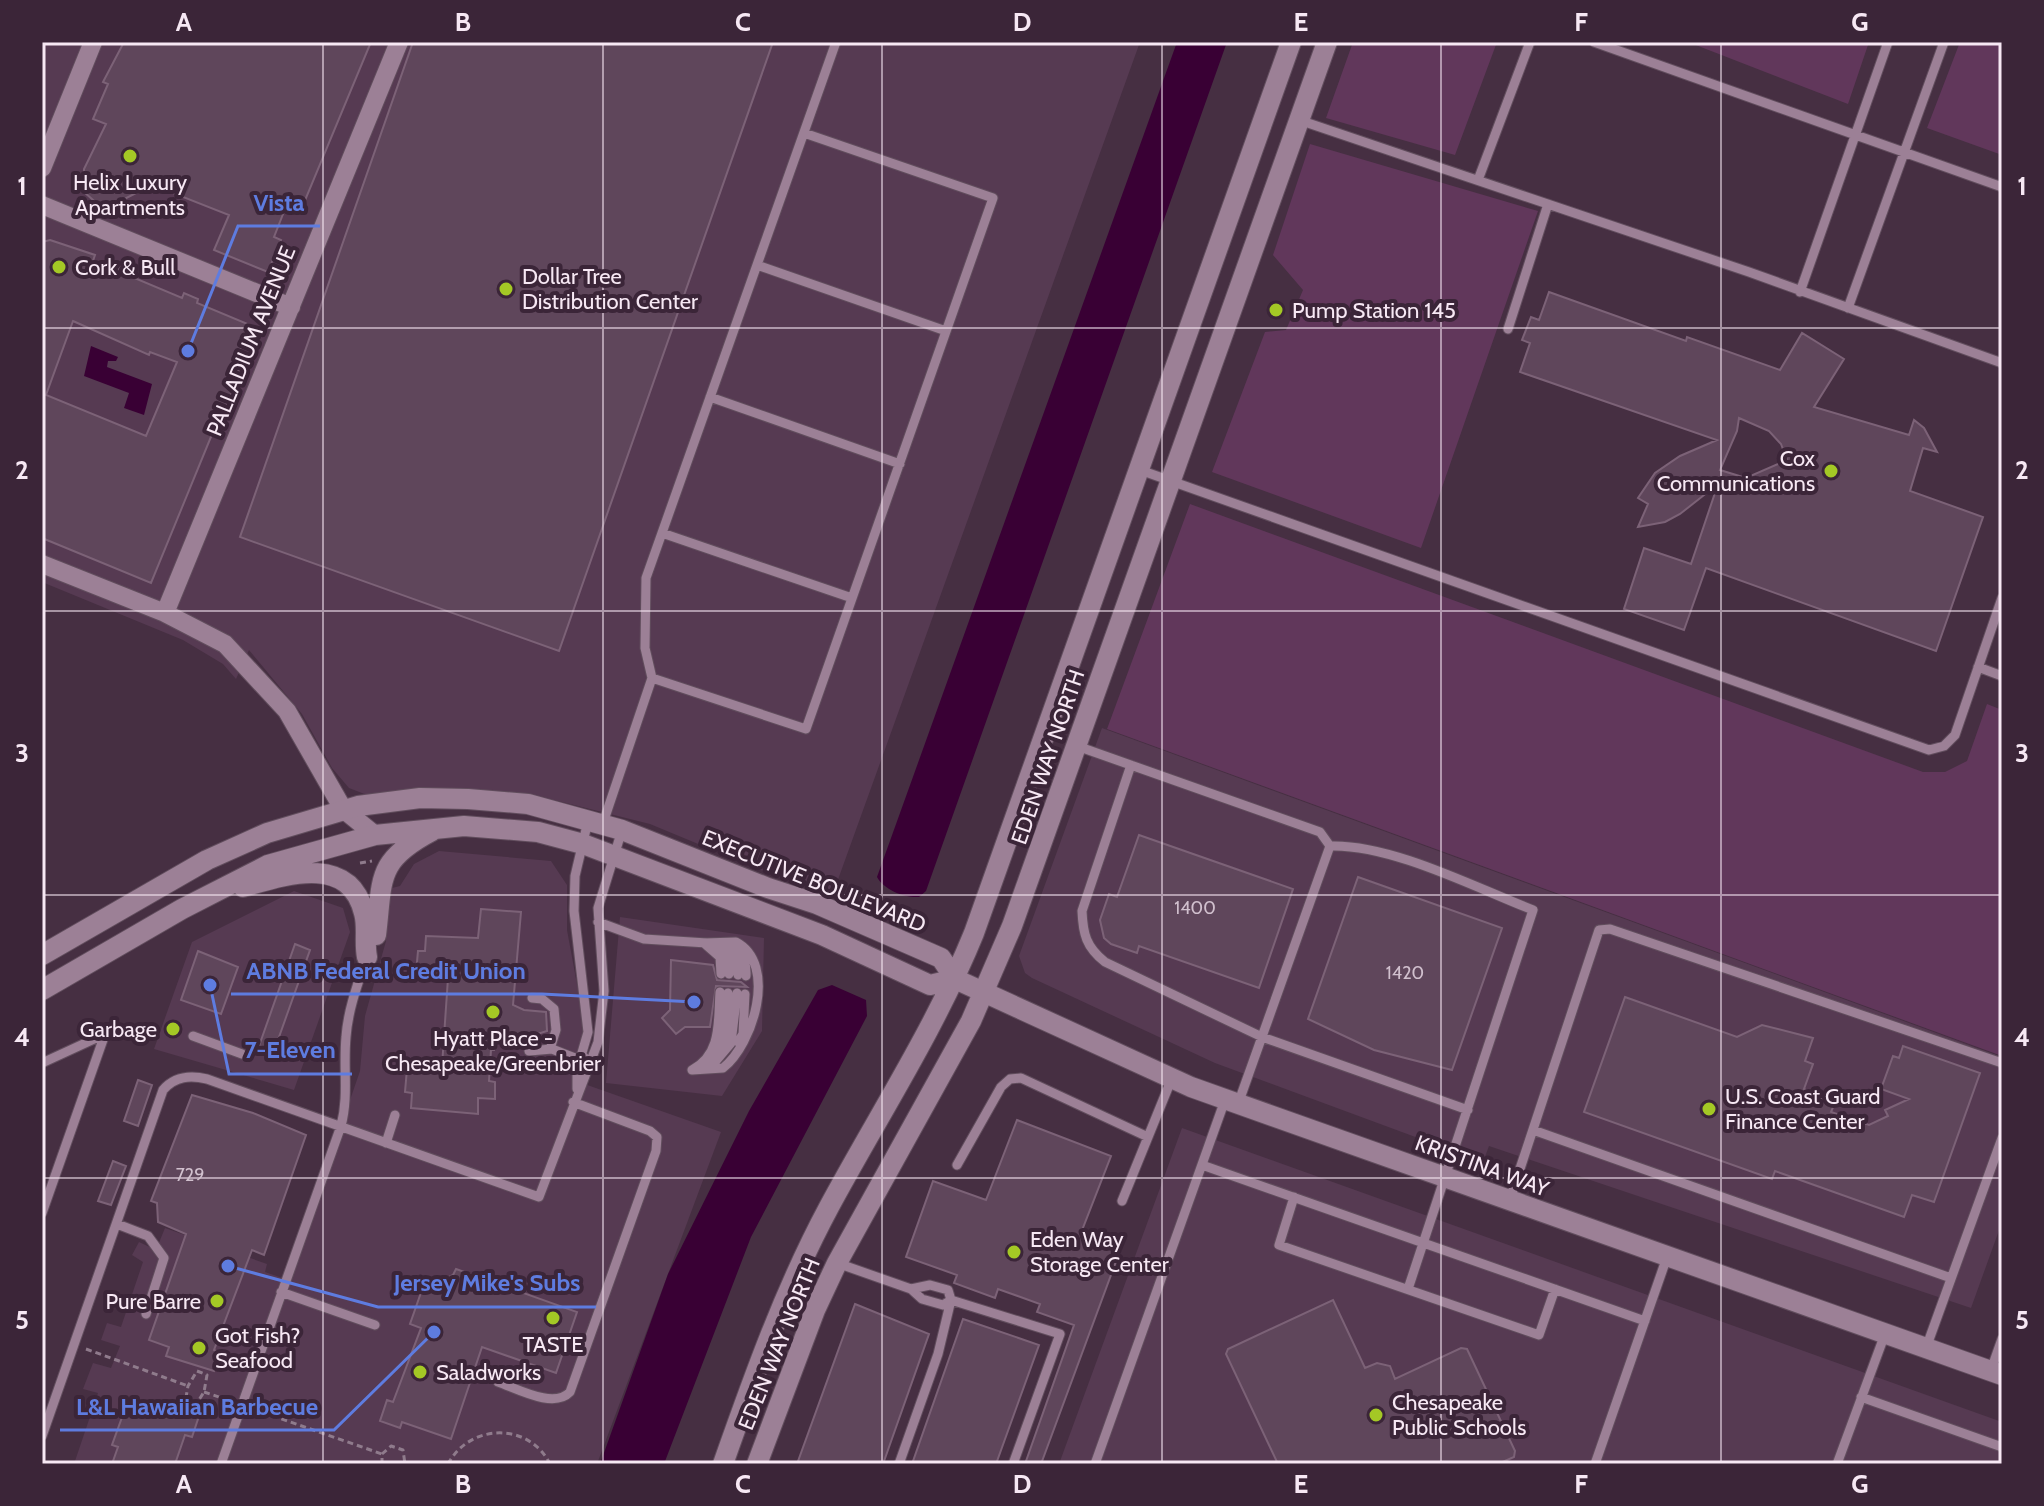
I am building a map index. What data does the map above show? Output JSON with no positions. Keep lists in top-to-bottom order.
{
  "streets": {
    "street": [
      "PALLADIUM AVENUE",
      "EDEN WAY NORTH",
      "EXECUTIVE BOULEVARD",
      "KRISTINA WAY"
    ]
  },
  "crossings": [
    ["EDEN WAY NORTH", "EXECUTIVE BOULEVARD"],
    ["EDEN WAY NORTH", "KRISTINA WAY"],
    ["EXECUTIVE BOULEVARD", "KRISTINA WAY"]
  ],
  "places": [
    "Helix Luxury Apartments",
    "Cork & Bull",
    "Dollar Tree Distribution Center",
    "Pump Station 145",
    "Vista",
    "Cox Communications",
    "7-Eleven",
    "ABNB Federal Credit Union",
    "Hyatt Place - Chesapeake/Greenbrier",
    "Garbage",
    "U.S. Coast Guard Finance Center",
    "Eden Way Storage Center",
    "Jersey Mike's Subs",
    "Pure Barre",
    "TASTE",
    "L&L Hawaiian Barbecue",
    "Got Fish? Seafood",
    "Saladworks",
    "Chesapeake Public Schools"
  ],
  "house_numbers": ["1400", "1420", "729"],
  "grid": {
    "columns": [
      "A",
      "B",
      "C",
      "D",
      "E",
      "F",
      "G"
    ],
    "rows": [
      "1",
      "2",
      "3",
      "4",
      "5"
    ]
  }
}
